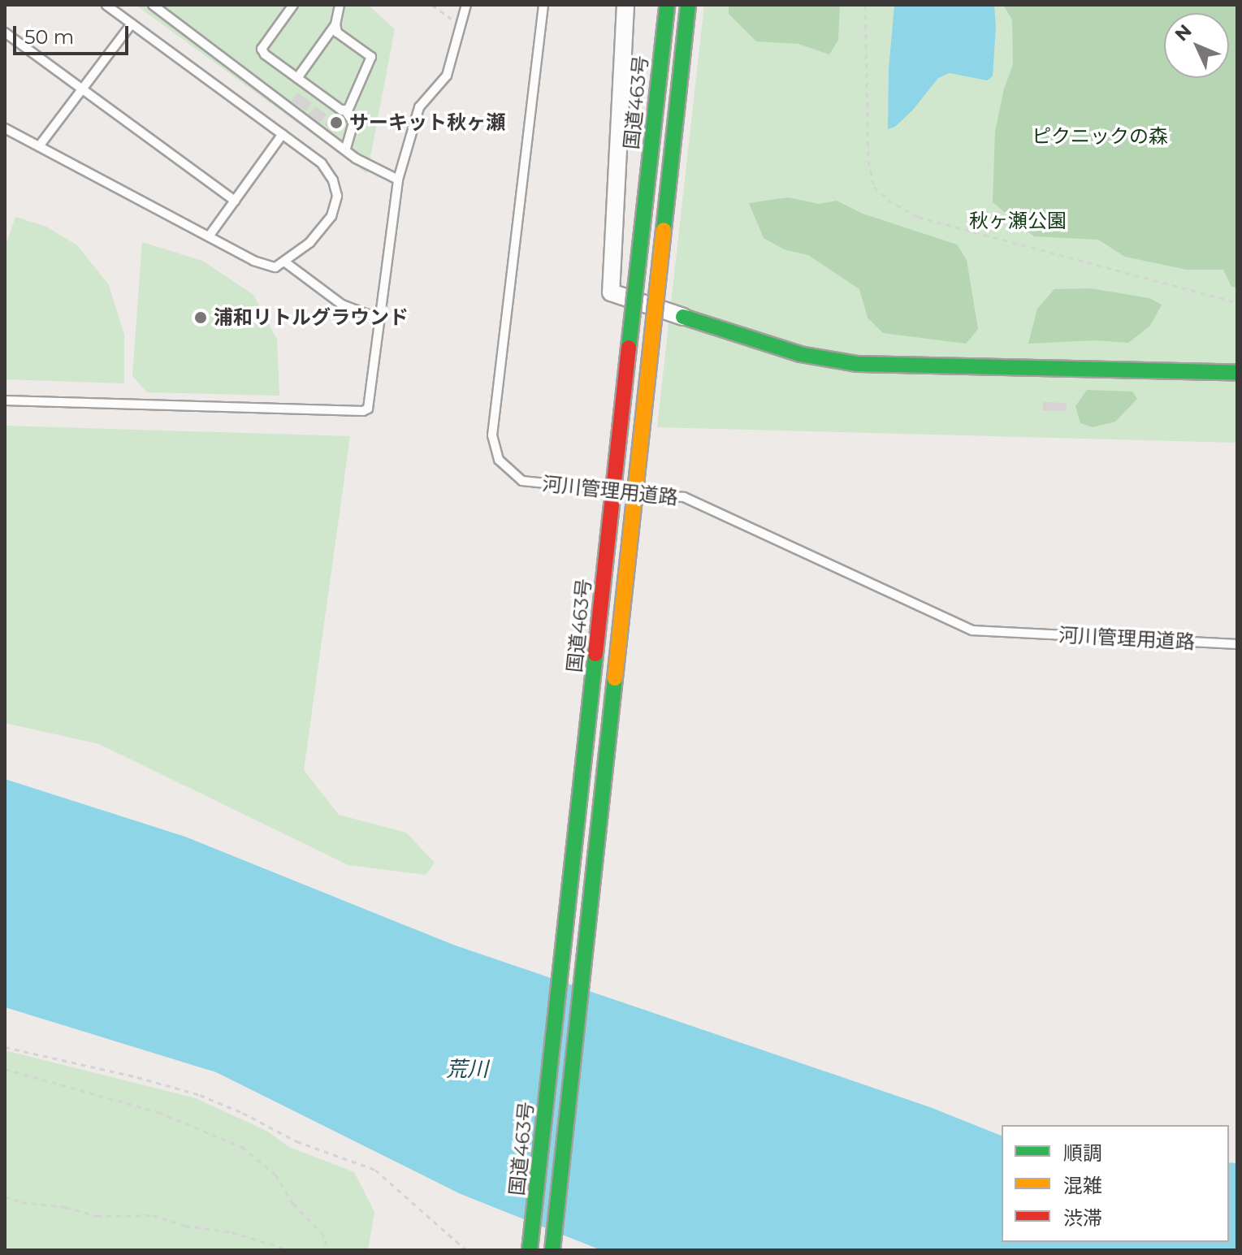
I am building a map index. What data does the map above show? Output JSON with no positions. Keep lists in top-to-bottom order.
{
  "streets": {
    "main road": ["国道463号"],
    "lane": ["河川管理用道路"]
  },
  "water": ["荒川"],
  "parks": ["ピクニックの森", "秋ヶ瀬公園"],
  "places": ["サーキット秋ヶ瀬", "浦和リトルグラウンド"],
  "legend": ["順調", "混雑", "渋滞"],
  "scale_bar": "50 m",
  "north": "top left"
}
